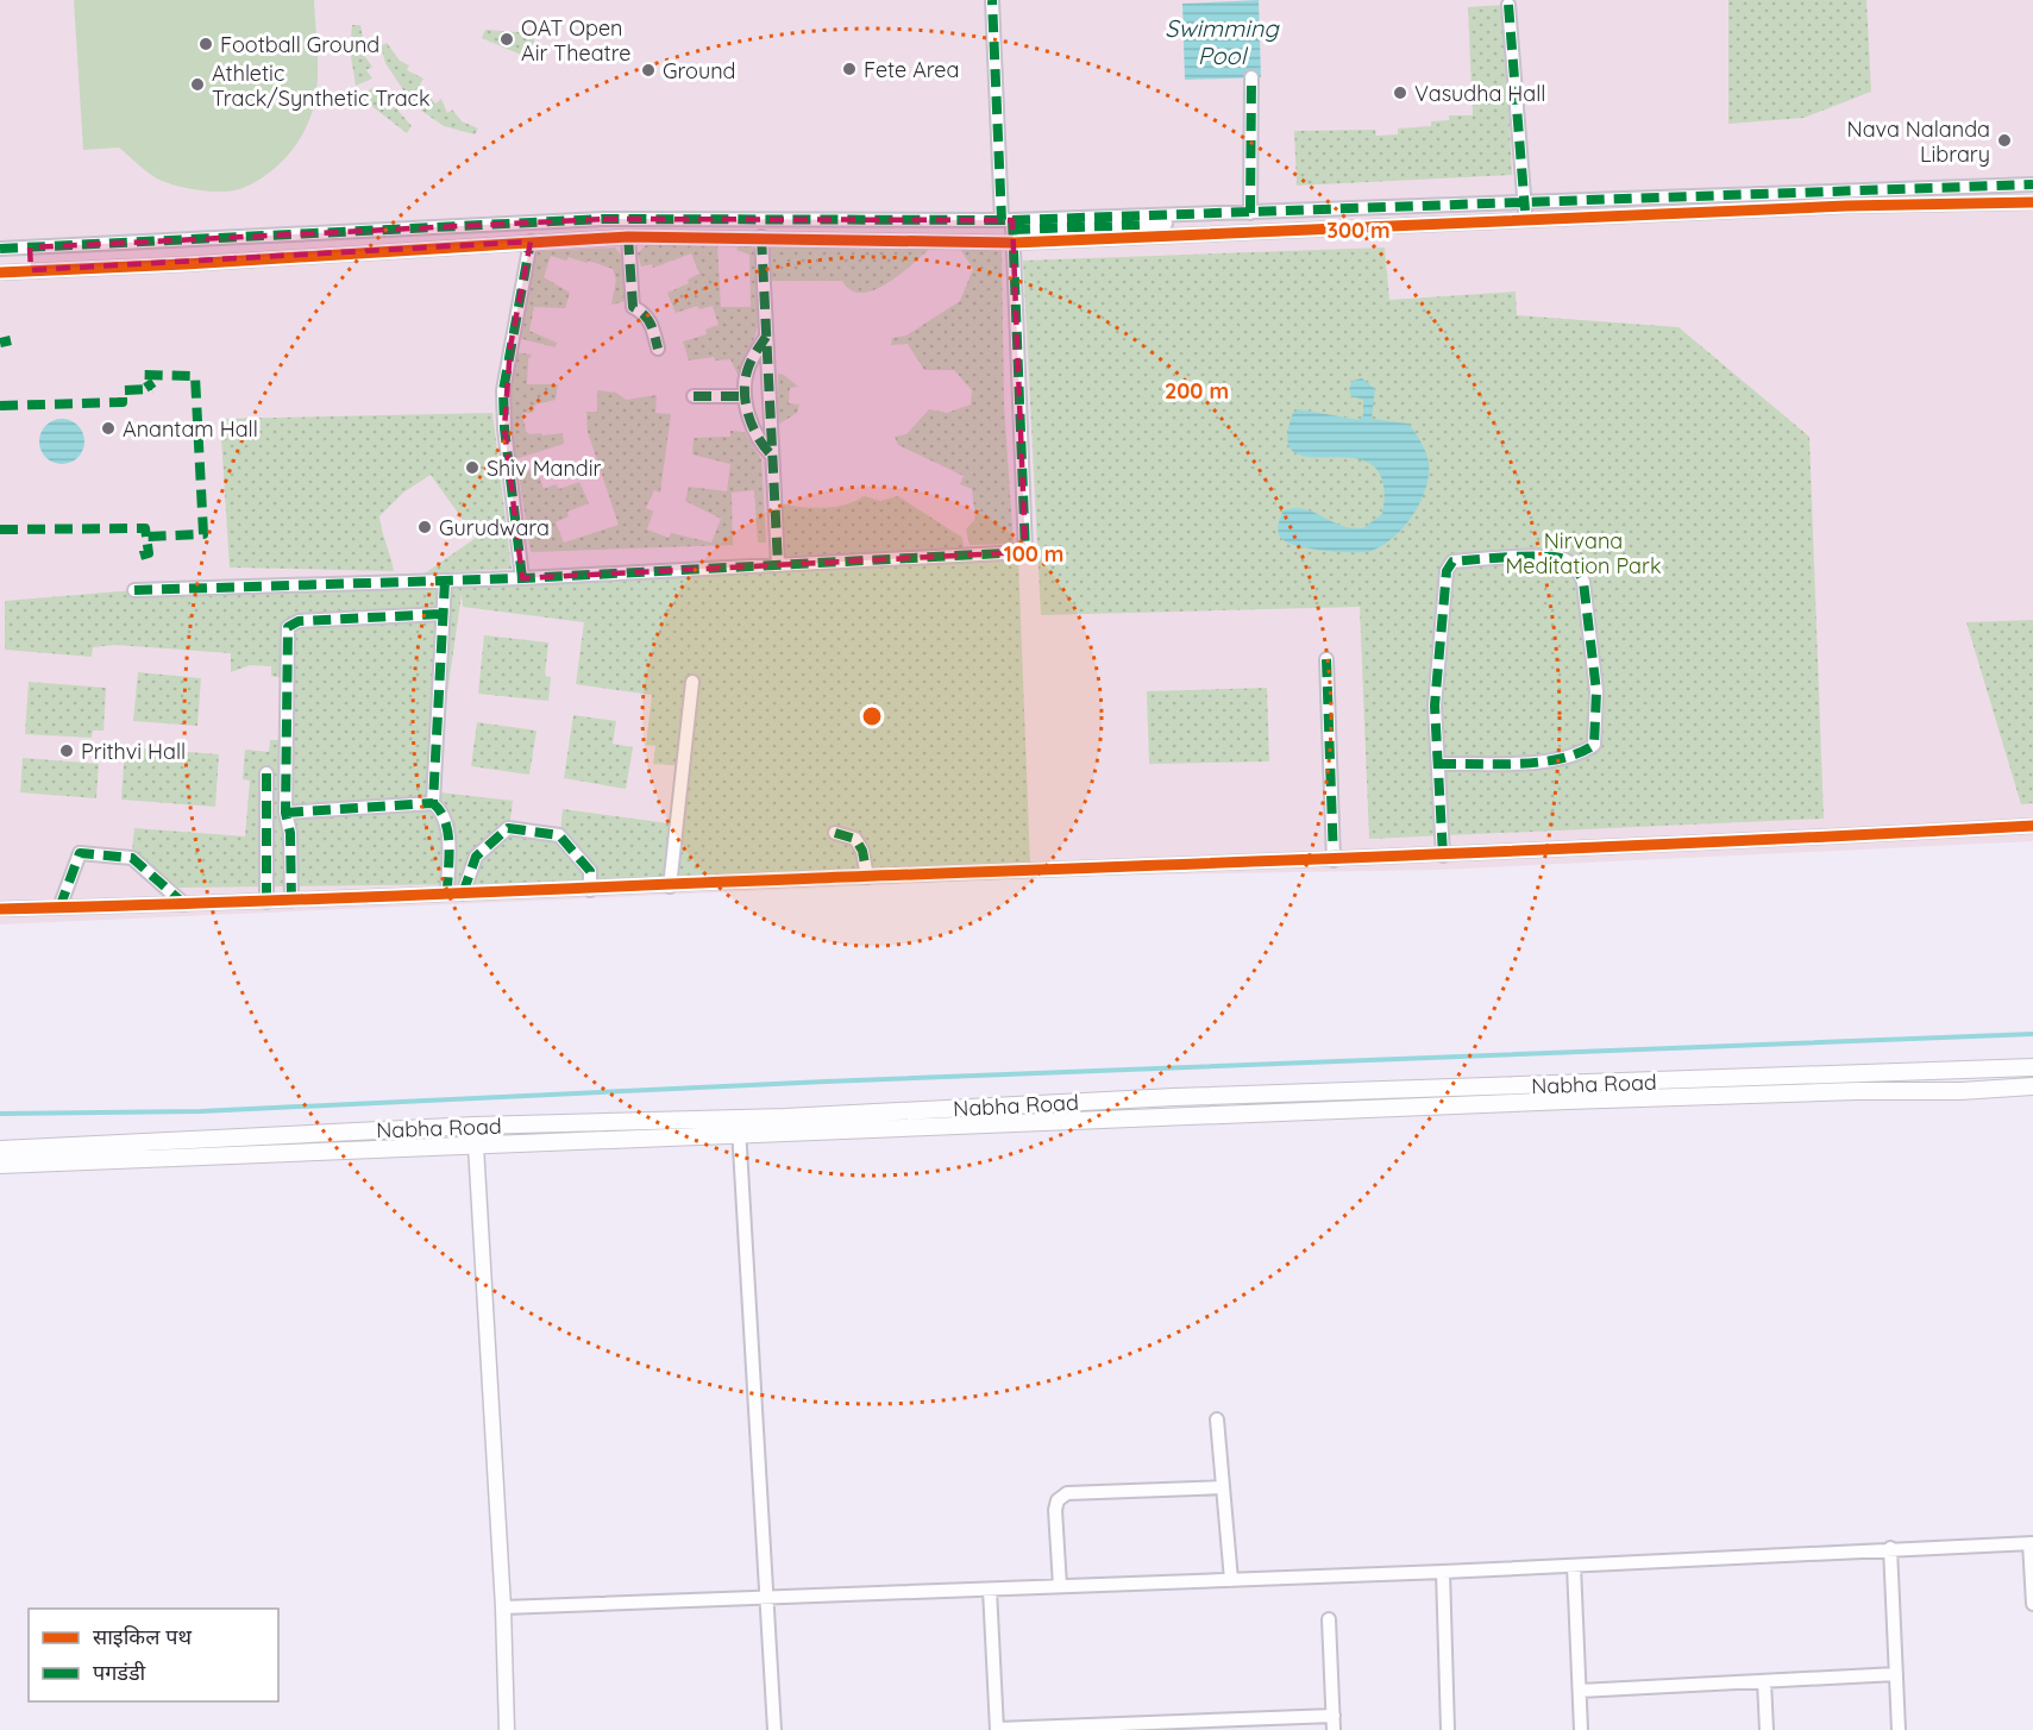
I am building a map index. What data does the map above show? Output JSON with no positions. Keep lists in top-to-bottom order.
{
  "streets": {
    "main road": ["Nabha Road"]
  },
  "water": ["Swimming Pool"],
  "parks": ["Nirvana Meditation Park"],
  "places": [
    "OAT Open Air Theatre",
    "Football Ground",
    "Fete Area",
    "Ground",
    "Athletic Track/Synthetic Track",
    "Vasudha Hall",
    "Nava Nalanda Library",
    "Anantam Hall",
    "Shiv Mandir",
    "Gurudwara",
    "Prithvi Hall"
  ],
  "legend": ["साइकिल पथ", "पगडंडी"],
  "rings": ["300 m", "200 m", "100 m"]
}
